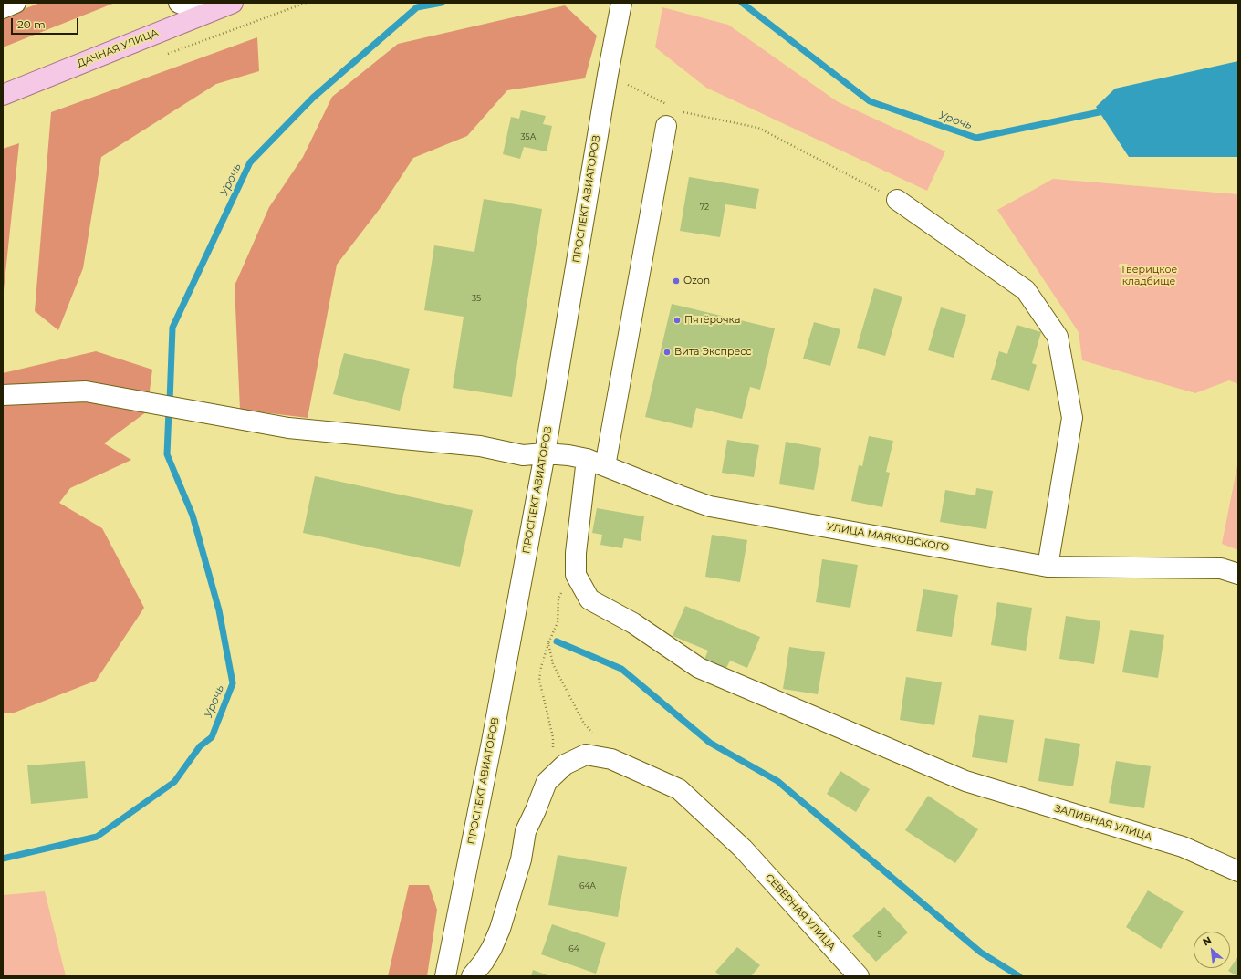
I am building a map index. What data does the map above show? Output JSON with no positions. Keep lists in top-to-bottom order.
{
  "streets": {
    "main road": ["ДАЧНАЯ УЛИЦА"],
    "street": [
      "ПРОСПЕКТ АВИАТОРОВ",
      "УЛИЦА МАЯКОВСКОГО",
      "ЗАЛИВНАЯ УЛИЦА",
      "СЕВЕРНАЯ УЛИЦА"
    ]
  },
  "crossings": [
    ["ПРОСПЕКТ АВИАТОРОВ", "УЛИЦА МАЯКОВСКОГО"],
    ["УЛИЦА МАЯКОВСКОГО", "ЗАЛИВНАЯ УЛИЦА"]
  ],
  "water": ["Урочь"],
  "parks": ["Тверицкое кладбище"],
  "places": ["Ozon", "Пятёрочка", "Вита Экспресс"],
  "house_numbers": [
    "35А",
    "72",
    "35",
    "1",
    "64А",
    "5",
    "64"
  ],
  "scale_bar": "20 m",
  "north": "top left"
}
